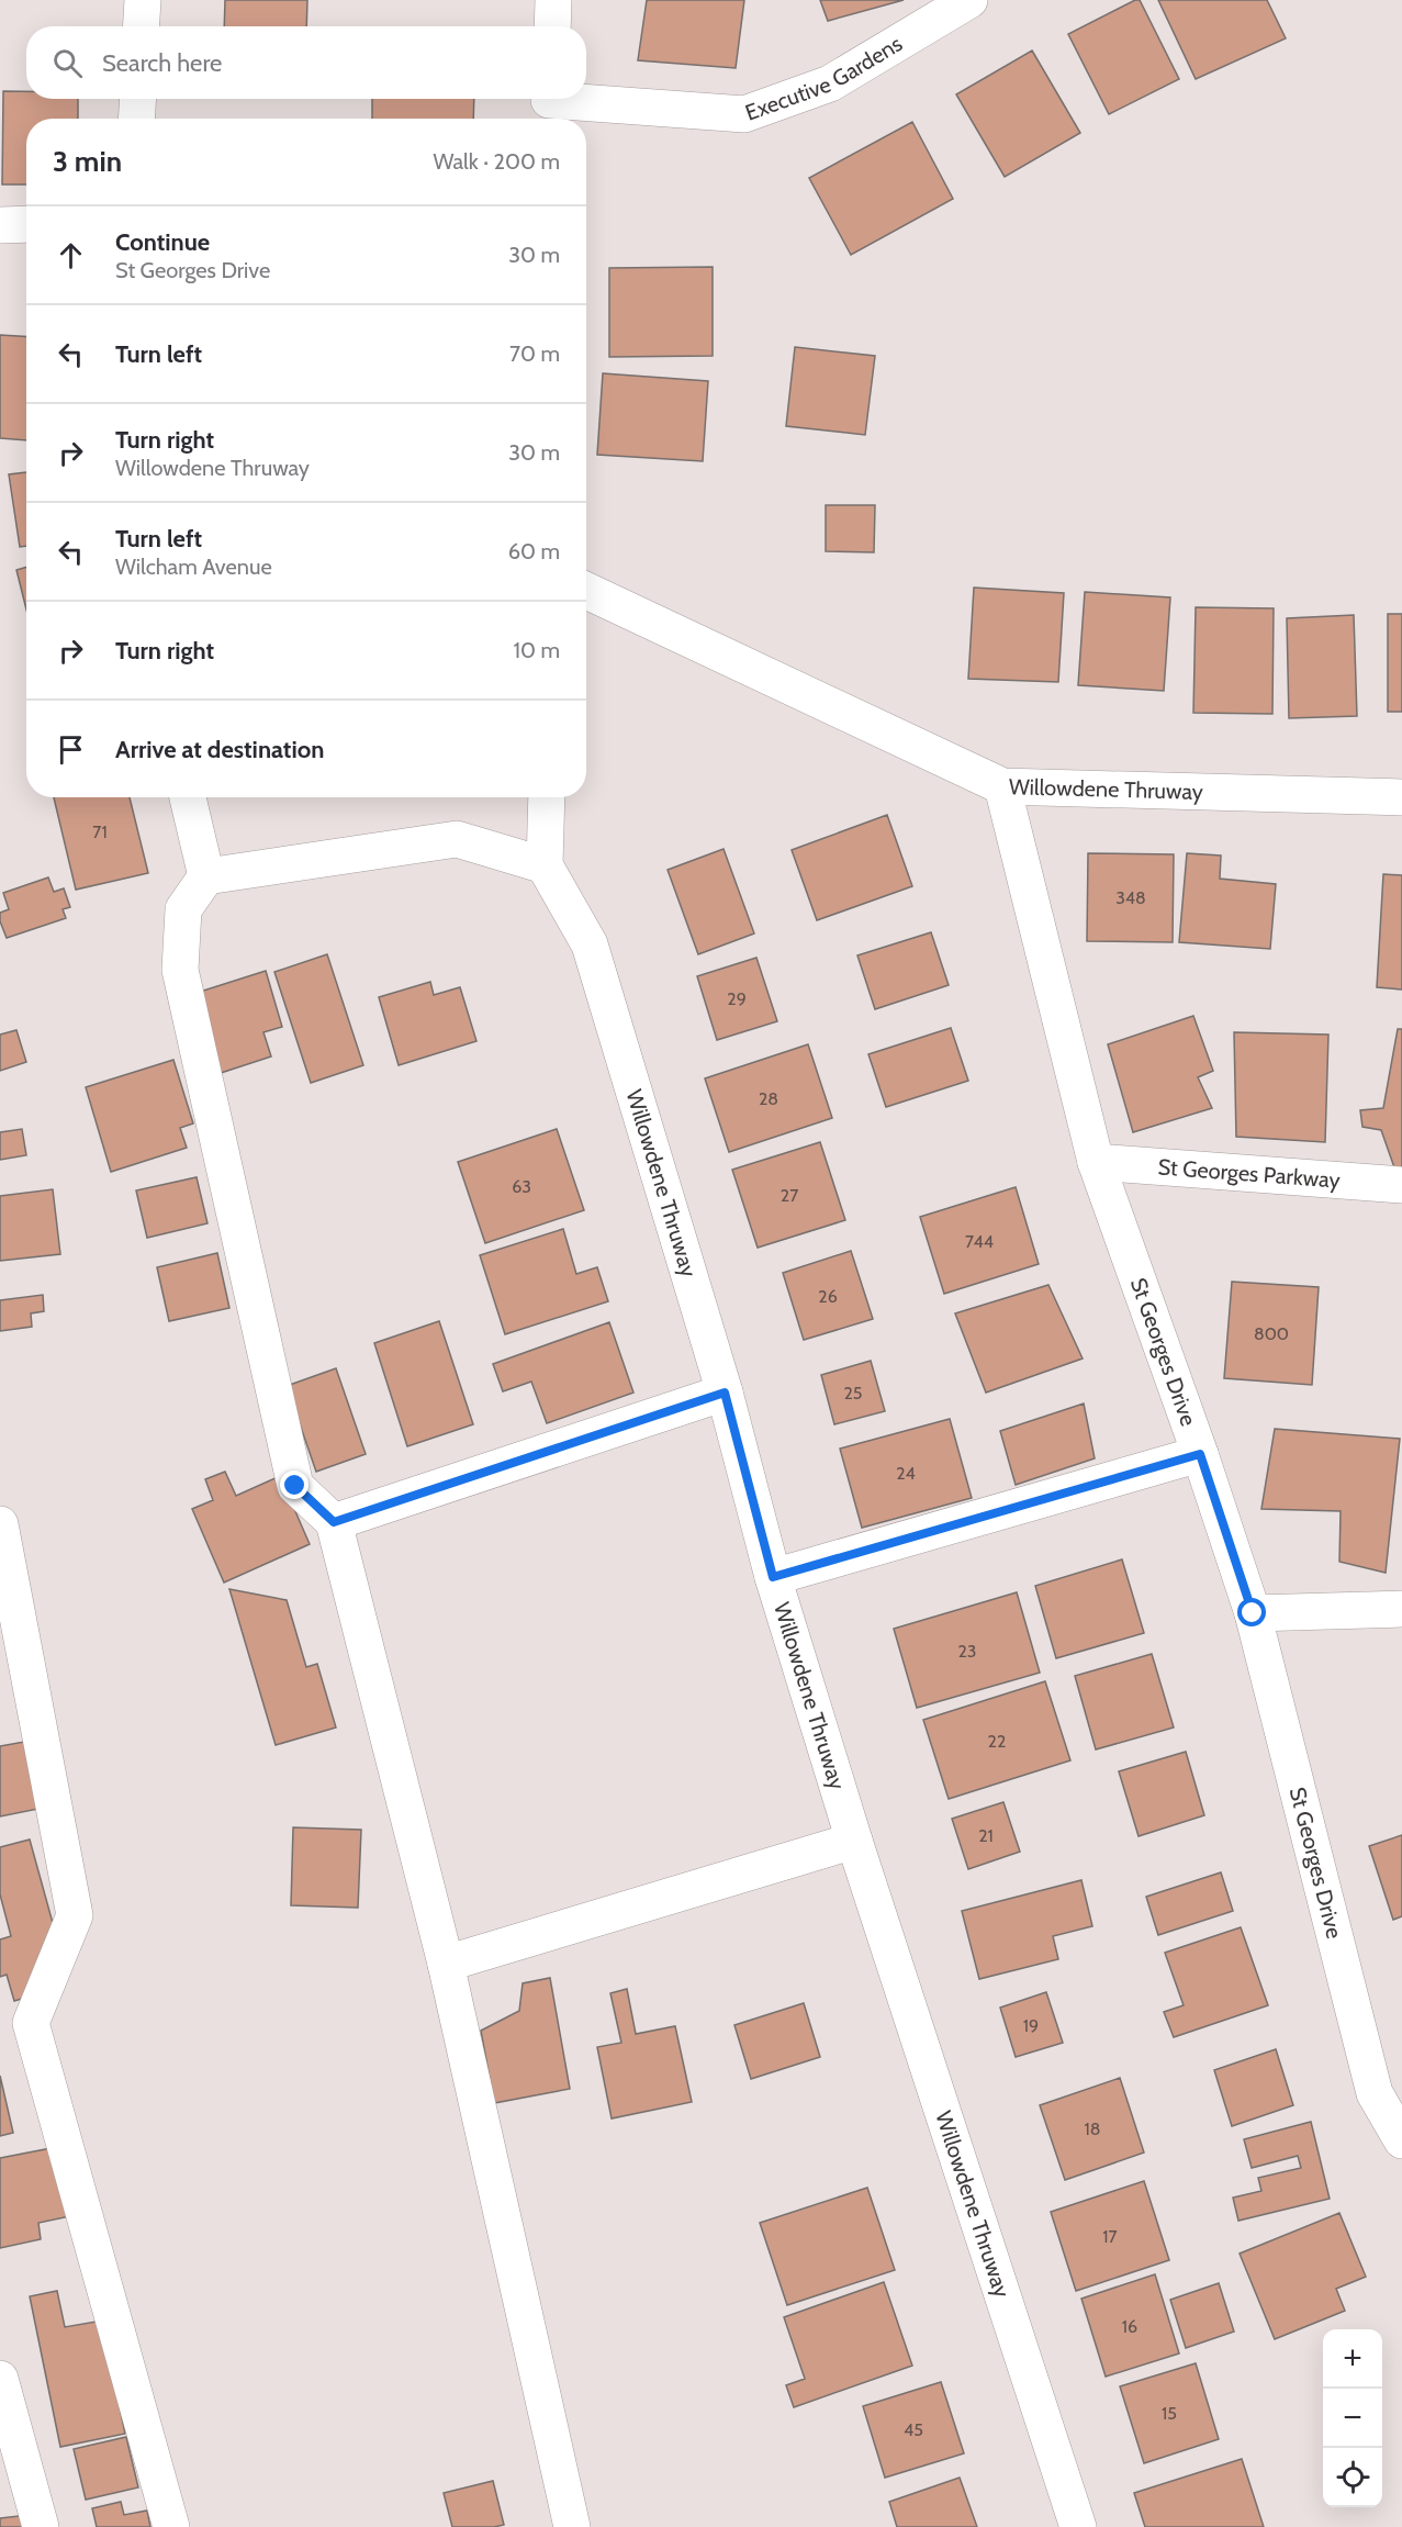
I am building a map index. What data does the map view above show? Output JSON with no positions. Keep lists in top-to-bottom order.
{
  "streets": {
    "street": [
      "Executive Gardens",
      "Willowdene Thruway",
      "St Georges Parkway",
      "St Georges Drive"
    ]
  },
  "crossings": [
    ["Willowdene Thruway", "St Georges Drive"],
    ["St Georges Parkway", "St Georges Drive"]
  ],
  "house_numbers": [
    "71",
    "348",
    "29",
    "28",
    "63",
    "27",
    "744",
    "26",
    "800",
    "25",
    "24",
    "23",
    "22",
    "21",
    "19",
    "18",
    "17",
    "16",
    "15",
    "45"
  ],
  "page": {
    "search": "Search here",
    "heading": ["3 min", "Walk · 200 m"],
    "list": [
      ["Continue", "St Georges Drive", "30 m"],
      ["Turn left", "70 m"],
      ["Turn right", "Willowdene Thruway", "30 m"],
      ["Turn left", "Wilcham Avenue", "60 m"],
      ["Turn right", "10 m"],
      "Arrive at destination"
    ],
    "map_buttons": ["+", "−"]
  }
}
